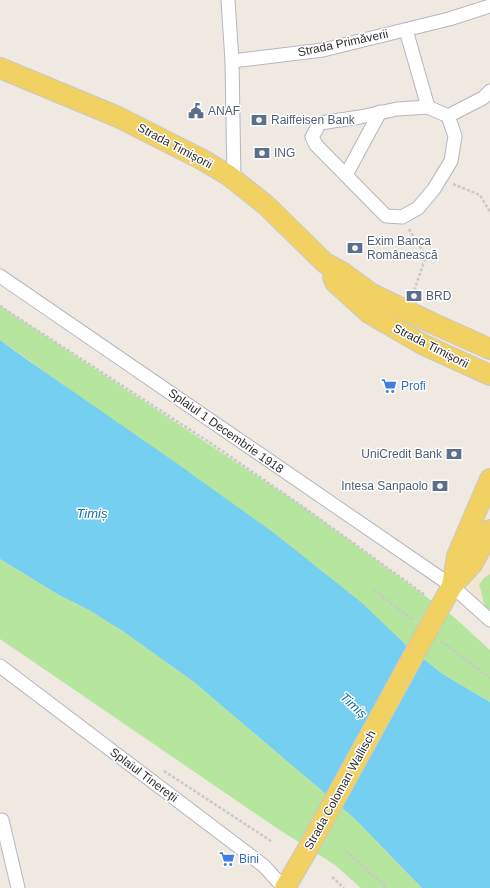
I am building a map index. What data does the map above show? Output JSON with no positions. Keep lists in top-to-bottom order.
{
  "streets": {
    "main road": ["Strada Timișorii", "Strada Coloman Wallisch"],
    "street": ["Strada Primăverii", "Splaiul 1 Decembrie 1918", "Splaiul Tinereții"]
  },
  "crossings": [
    ["Splaiul 1 Decembrie 1918", "Strada Coloman Wallisch"],
    ["Splaiul Tinereții", "Strada Coloman Wallisch"]
  ],
  "water": ["Timiș"],
  "places": {
    "public building": ["ANAF"],
    "bank": [
      "Raiffeisen Bank",
      "ING",
      "Exim Banca Românească",
      "BRD",
      "UniCredit Bank",
      "Intesa Sanpaolo"
    ],
    "supermarket": ["Profi", "Bini"]
  }
}
